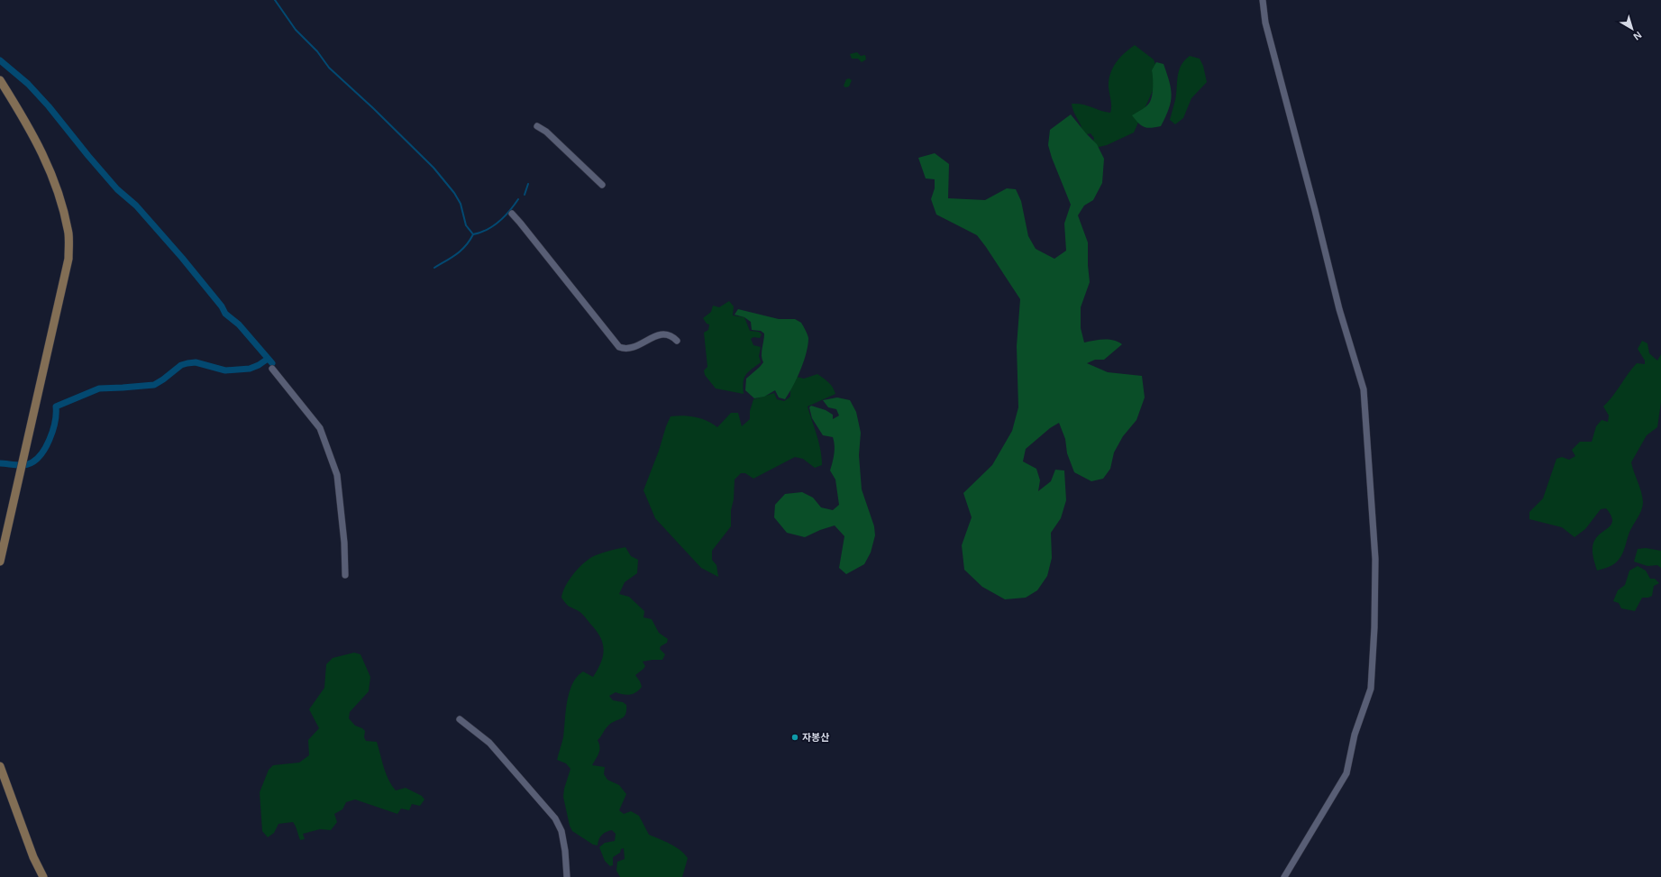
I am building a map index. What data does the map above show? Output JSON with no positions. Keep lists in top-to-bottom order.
{
  "places": ["자봉산"],
  "north": "bottom right"
}
